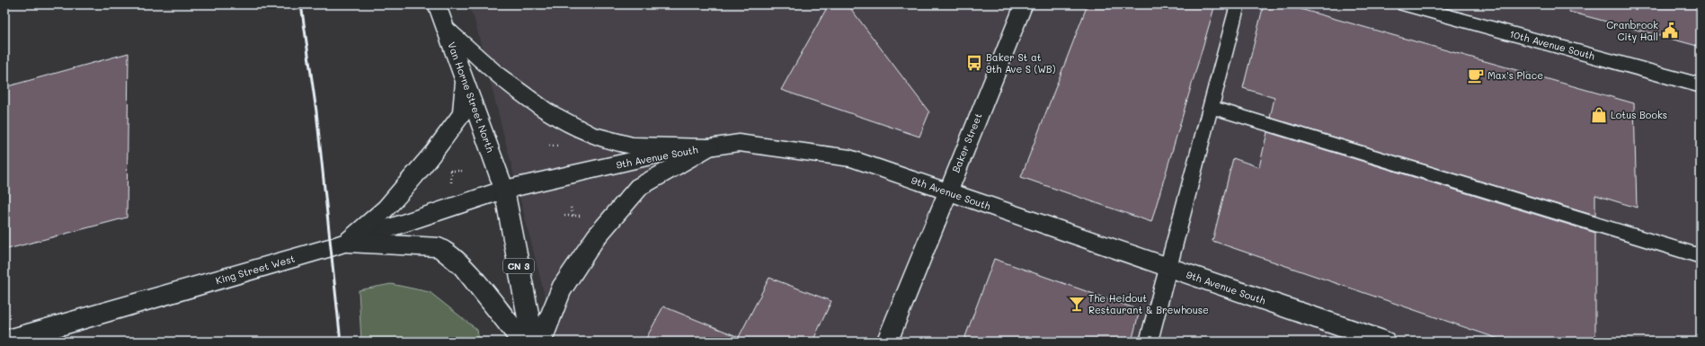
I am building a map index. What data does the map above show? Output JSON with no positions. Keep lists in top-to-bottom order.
{
  "streets": {
    "main road": [
      "10th Avenue South",
      "Van Horne Street North",
      "Baker Street",
      "9th Avenue South",
      "CN 3",
      "King Street West"
    ]
  },
  "crossings": [
    ["Van Horne Street North", "9th Avenue South"],
    ["Van Horne Street North", "CN 3"],
    ["Van Horne Street North", "King Street West"],
    ["Baker Street", "9th Avenue South"],
    ["9th Avenue South", "CN 3"],
    ["9th Avenue South", "King Street West"],
    ["CN 3", "King Street West"]
  ],
  "places": {
    "public building": ["Cranbrook City Hall"],
    "bus stop": ["Baker St at 9th Ave S (WB)"],
    "cafe": ["Max's Place"],
    "shop": ["Lotus Books"],
    "bar": ["The Heidout Restaurant & Brewhouse"]
  }
}
